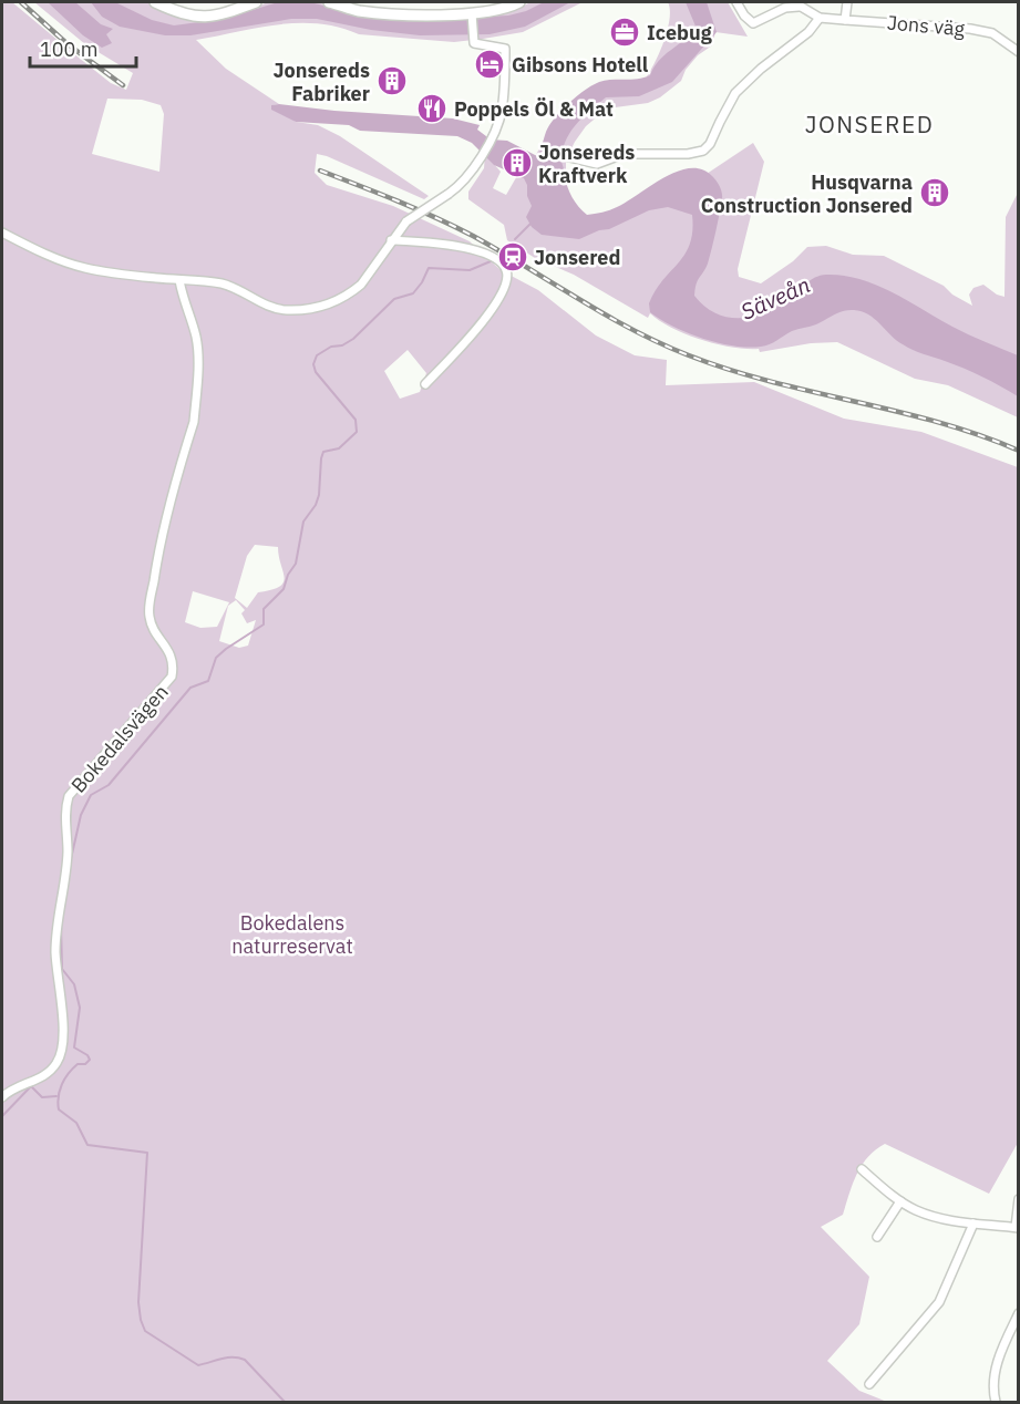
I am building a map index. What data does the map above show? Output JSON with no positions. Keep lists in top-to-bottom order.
{
  "streets": {
    "street": ["Jons väg", "Bokedalsvägen"]
  },
  "districts": ["JONSERED"],
  "water": ["Säveån"],
  "parks": ["Bokedalens naturreservat"],
  "places": {
    "office": ["Icebug"],
    "hotel": ["Gibsons Hotell"],
    "building": ["Jonsereds Fabriker", "Jonsereds Kraftverk", "Husqvarna Construction Jonsered"],
    "restaurant": ["Poppels Öl & Mat"],
    "station": ["Jonsered"]
  },
  "scale_bar": "100 m"
}
